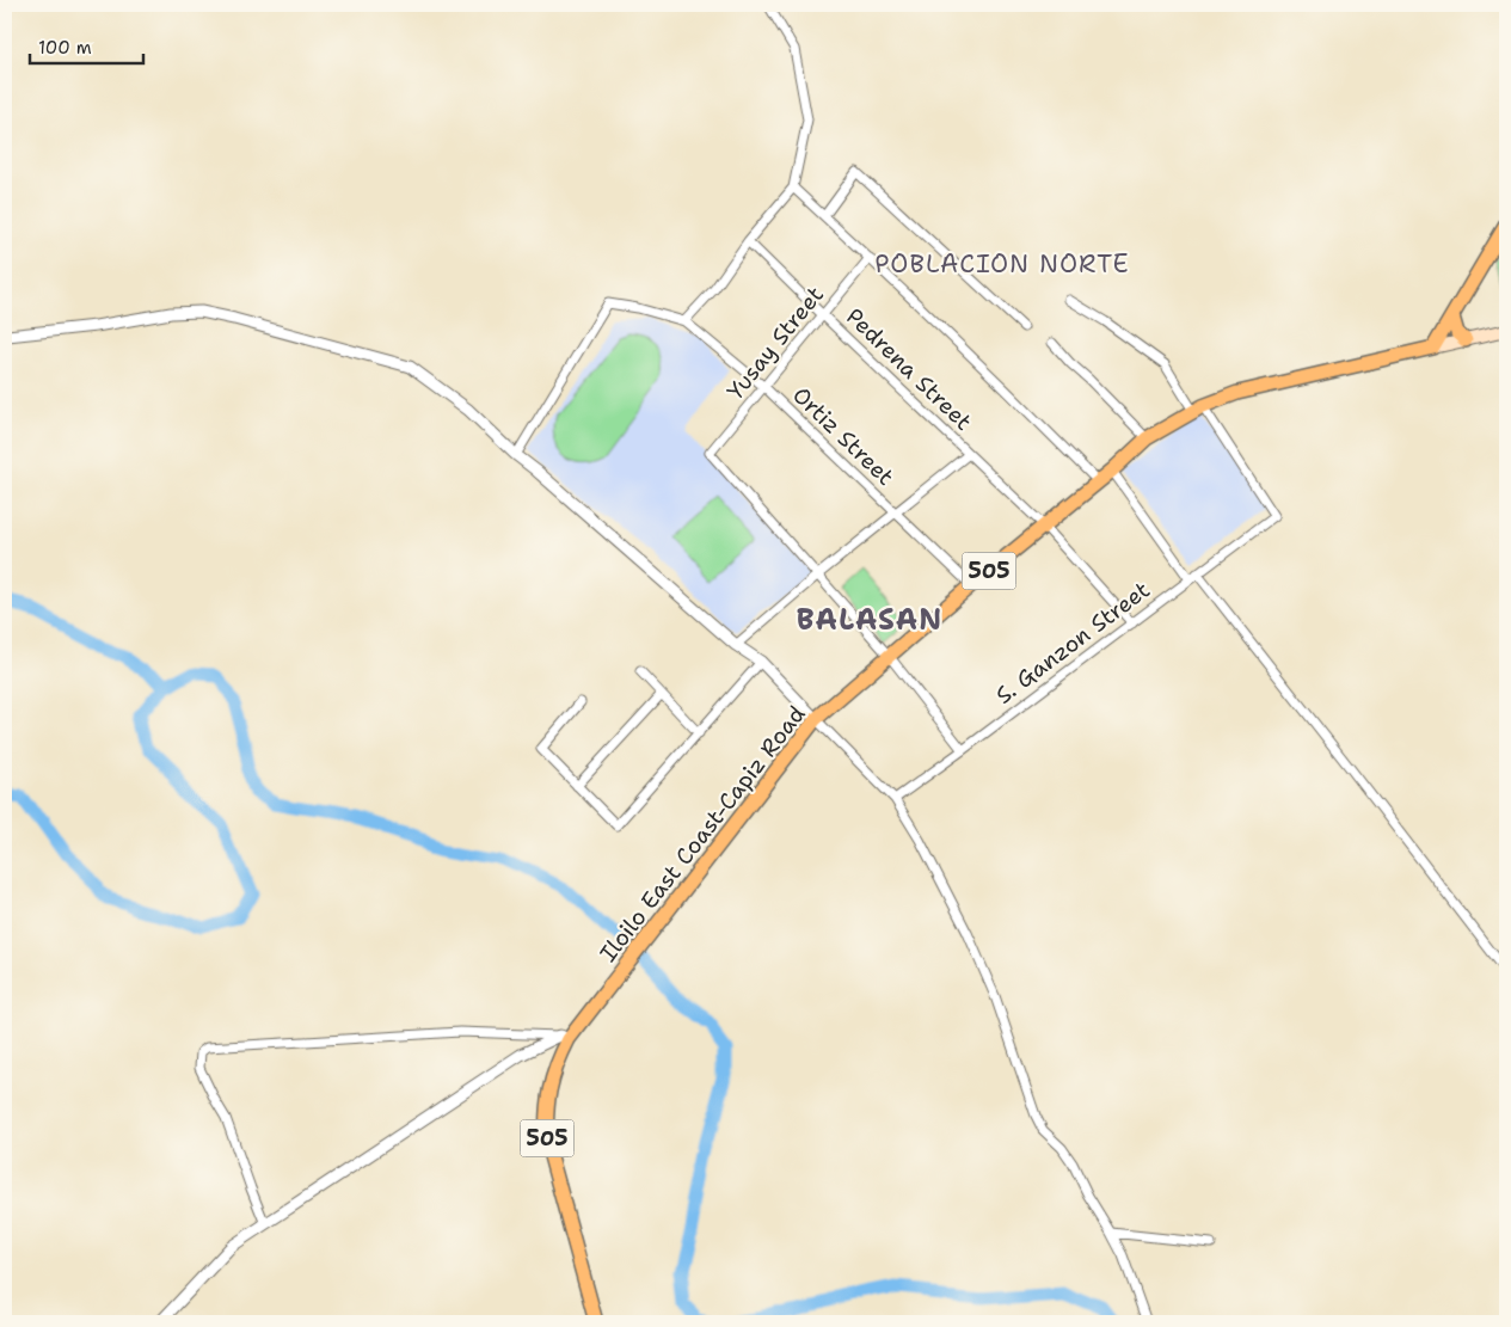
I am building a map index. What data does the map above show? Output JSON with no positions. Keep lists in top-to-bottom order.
{
  "streets": {
    "main road": ["505", "Iloilo East Coast-Capiz Road"],
    "street": [
      "Yusay Street",
      "Pedrena Street",
      "Ortiz Street",
      "S. Ganzon Street"
    ]
  },
  "crossings": [
    ["Yusay Street", "Pedrena Street"],
    ["Yusay Street", "Ortiz Street"],
    ["Pedrena Street", "S. Ganzon Street"],
    ["Pedrena Street", "Iloilo East Coast-Capiz Road"],
    ["Ortiz Street", "Iloilo East Coast-Capiz Road"],
    ["S. Ganzon Street", "Iloilo East Coast-Capiz Road"]
  ],
  "districts": ["POBLACION NORTE", "BALASAN"],
  "scale_bar": "100 m"
}
